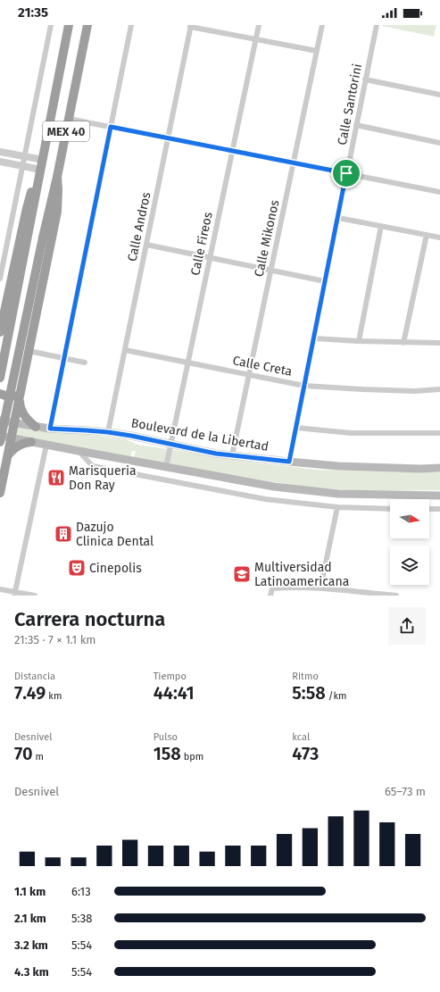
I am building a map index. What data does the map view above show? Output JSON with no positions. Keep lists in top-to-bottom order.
{
  "streets": {
    "highway": ["MEX 40"],
    "main road": ["Boulevard de la Libertad"],
    "street": [
      "Calle Santorini",
      "Calle Andros",
      "Calle Mikonos",
      "Calle Fireos",
      "Calle Creta"
    ]
  },
  "crossings": [
    ["Calle Santorini", "Calle Creta"],
    ["Calle Santorini", "Boulevard de la Libertad"],
    ["Calle Andros", "Calle Creta"],
    ["Calle Andros", "Boulevard de la Libertad"],
    ["Calle Mikonos", "Calle Creta"],
    ["Calle Mikonos", "Boulevard de la Libertad"],
    ["Calle Fireos", "Calle Creta"],
    ["Calle Fireos", "Boulevard de la Libertad"]
  ],
  "places": {
    "restaurant": ["Marisqueria Don Ray"],
    "building": ["Dazujo Clinica Dental"],
    "theatre": ["Cinepolis"],
    "school or university": ["Multiversidad Latinoamericana"]
  },
  "north": "right",
  "page": {
    "status": "21:35",
    "heading": ["Carrera nocturna", "21:35 · 7 × 1.1 km"],
    "stats": [
      ["Distancia", "7.49 km"],
      ["Tiempo", "44:41"],
      ["Ritmo", "5:58 /km"],
      ["Desnivel", "70 m"],
      ["Pulso", "158 bpm"],
      ["kcal", "473"]
    ],
    "chart": ["Desnivel", "65–73 m"],
    "list": [
      {
        "name": "1.1 km",
        "note": "6:13"
      },
      {
        "name": "2.1 km",
        "note": "5:38"
      },
      {
        "name": "3.2 km",
        "note": "5:54"
      },
      {
        "name": "4.3 km",
        "note": "5:54"
      }
    ]
  }
}
